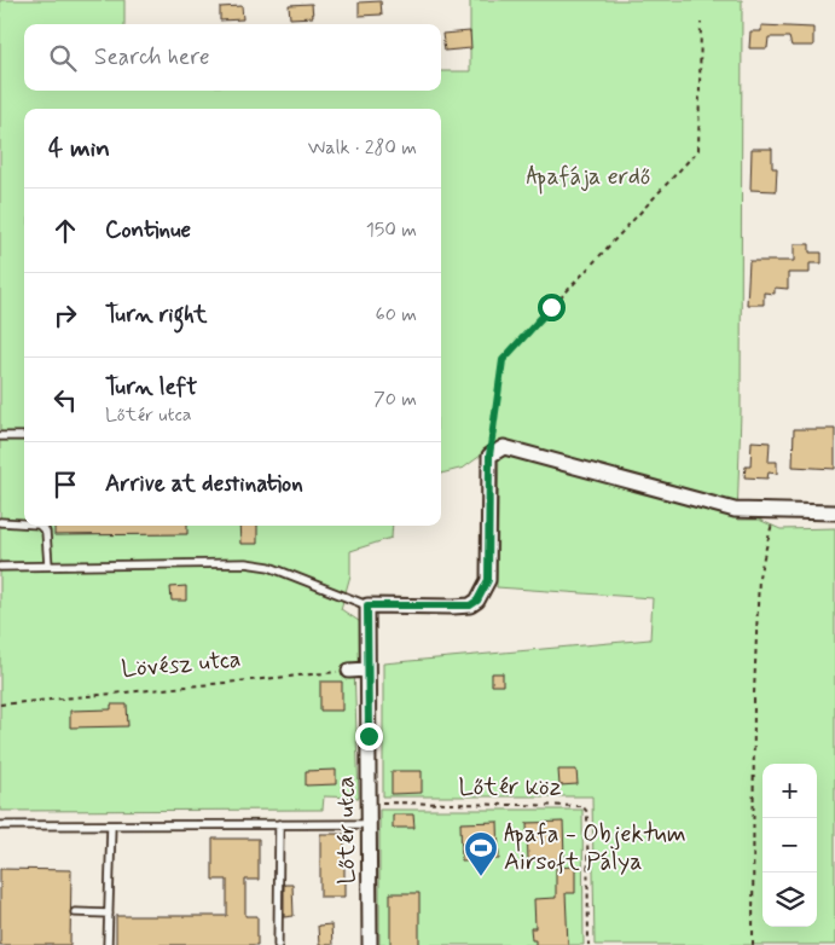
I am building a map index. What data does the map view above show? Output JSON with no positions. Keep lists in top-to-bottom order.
{
  "streets": {
    "street": ["Lőtér utca"],
    "path": ["Lövész utca", "Lőtér köz"]
  },
  "crossings": [
    ["Lőtér köz", "Lőtér utca"]
  ],
  "parks": ["Apafája erdő"],
  "places": {
    "sports": ["Apafa - Objektum Airsoft Pálya"]
  },
  "page": {
    "search": "Search here",
    "heading": ["4 min", "Walk · 280 m"],
    "list": [
      ["Continue", "150 m"],
      ["Turn right", "60 m"],
      ["Turn left", "Lőtér utca", "70 m"],
      "Arrive at destination"
    ],
    "map_buttons": ["+", "−"]
  }
}
